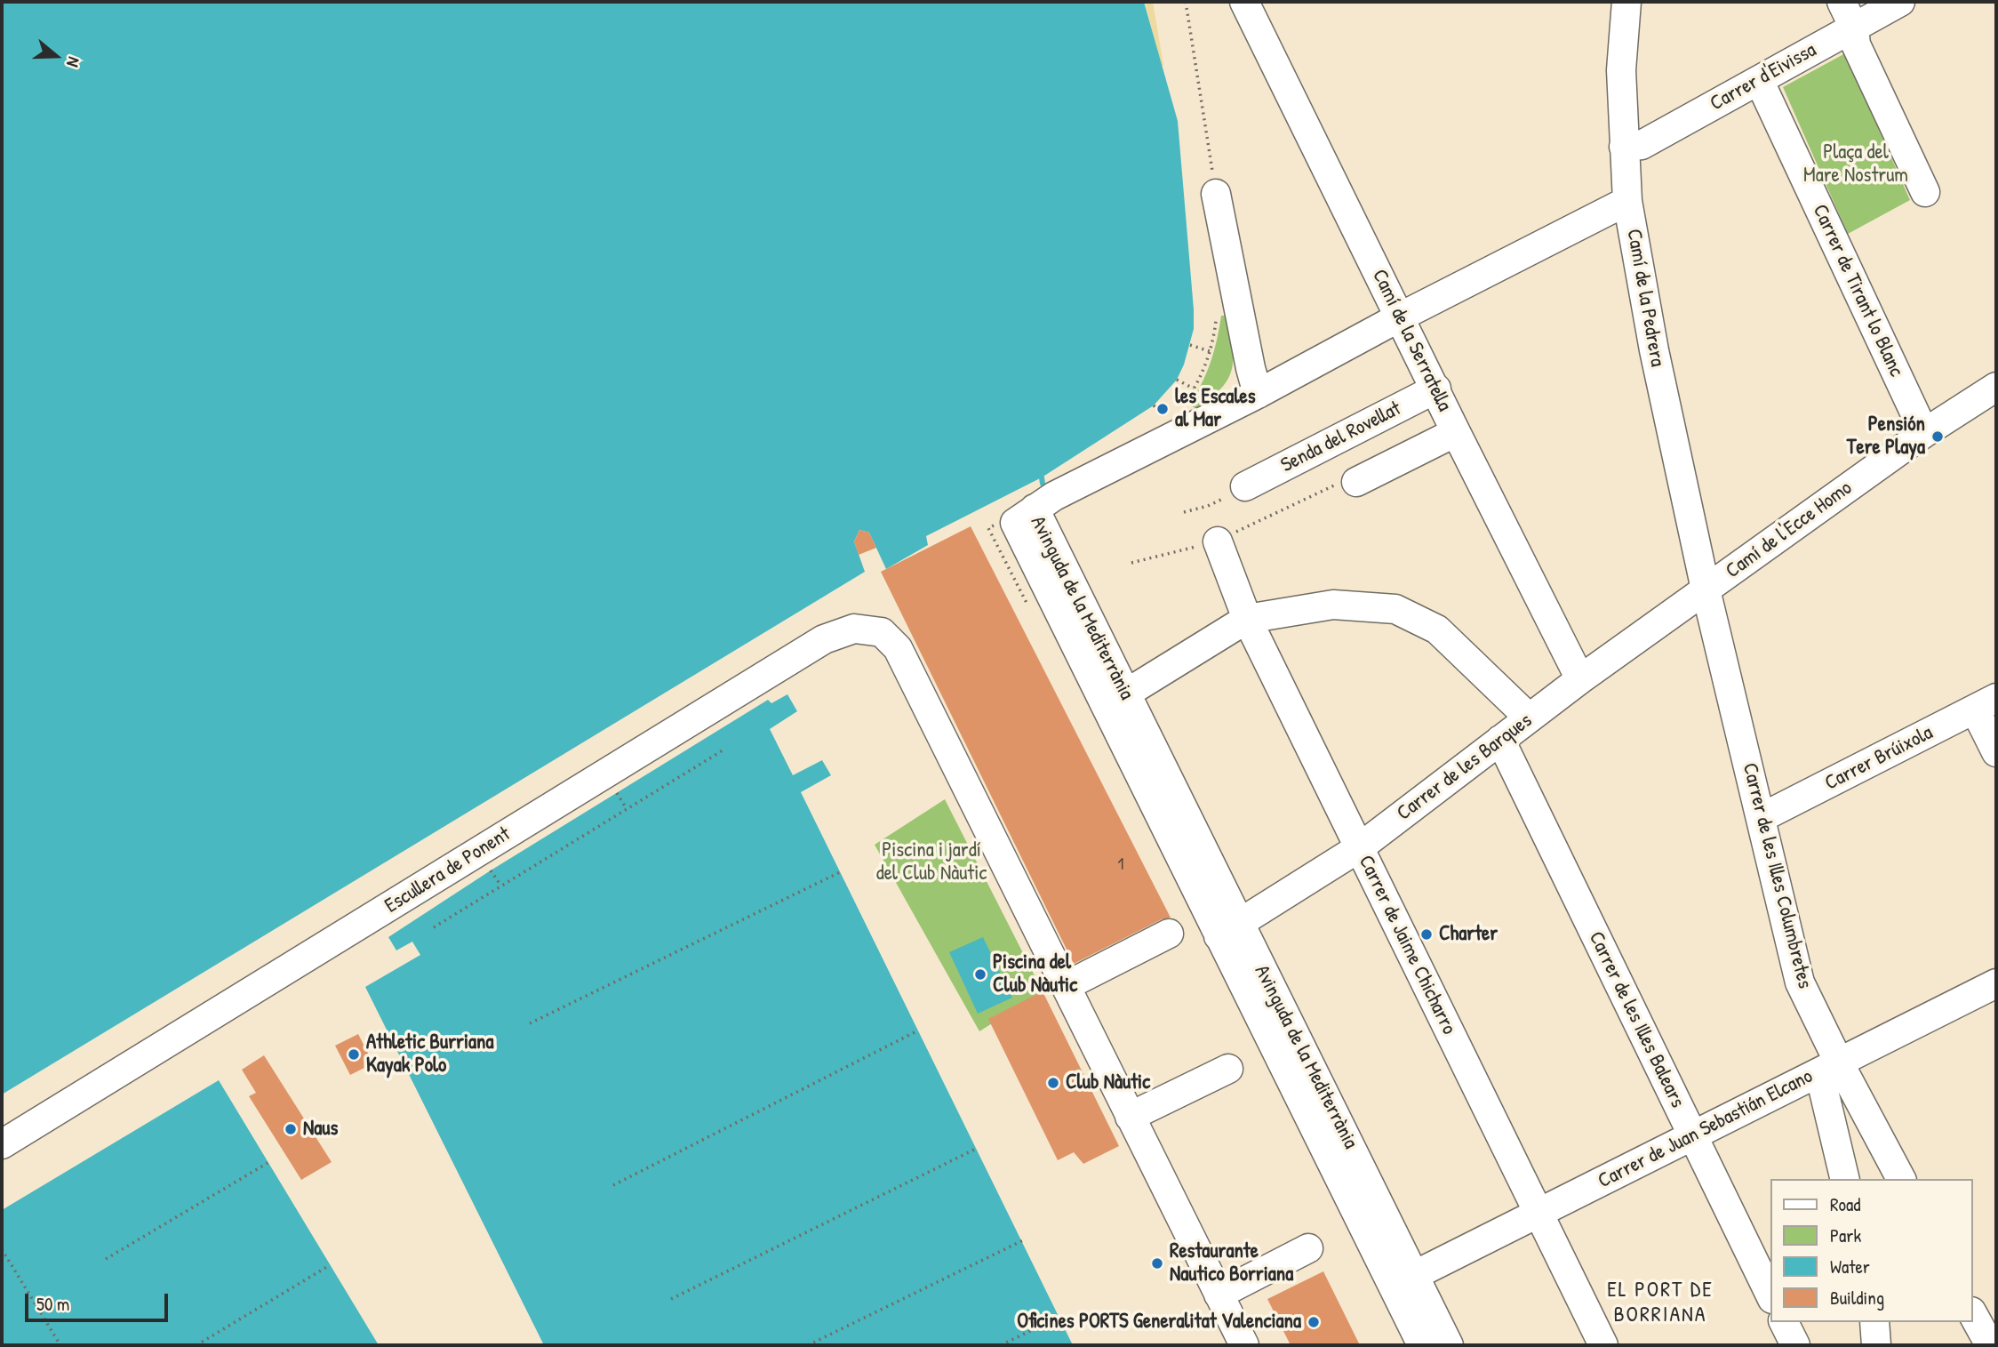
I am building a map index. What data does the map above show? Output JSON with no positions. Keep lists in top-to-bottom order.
{
  "streets": {
    "street": [
      "Carrer d'Eivissa",
      "Carrer de Tirant lo Blanc",
      "Camí de la Pedrera",
      "Camí de la Serratella",
      "Senda del Rovellat",
      "Camí de l'Ecce Homo",
      "Avinguda de la Mediterrània",
      "Carrer Brúixola",
      "Carrer de les Barques",
      "Escullera de Ponent",
      "Carrer de les Illes Columbretes",
      "Carrer de Jaime Chicharro",
      "Carrer de les Illes Balears",
      "Carrer de Juan Sebastián Elcano"
    ]
  },
  "crossings": [
    ["Carrer d'Eivissa", "Carrer de Tirant lo Blanc"],
    ["Carrer d'Eivissa", "Camí de la Pedrera"],
    ["Carrer de Tirant lo Blanc", "Camí de l'Ecce Homo"],
    ["Camí de la Pedrera", "Camí de l'Ecce Homo"],
    ["Camí de la Pedrera", "Carrer de les Barques"],
    ["Camí de la Pedrera", "Carrer de les Illes Columbretes"],
    ["Camí de la Serratella", "Senda del Rovellat"],
    ["Camí de la Serratella", "Carrer de les Barques"],
    ["Camí de l'Ecce Homo", "Carrer de les Barques"],
    ["Camí de l'Ecce Homo", "Carrer de les Illes Columbretes"],
    ["Avinguda de la Mediterrània", "Carrer de les Barques"],
    ["Avinguda de la Mediterrània", "Carrer de Juan Sebastián Elcano"],
    ["Carrer Brúixola", "Carrer de les Illes Columbretes"],
    ["Carrer de les Barques", "Carrer de les Illes Columbretes"],
    ["Carrer de les Barques", "Carrer de Jaime Chicharro"],
    ["Carrer de les Barques", "Carrer de les Illes Balears"],
    ["Carrer de les Illes Columbretes", "Carrer de Juan Sebastián Elcano"],
    ["Carrer de Jaime Chicharro", "Carrer de Juan Sebastián Elcano"],
    ["Carrer de les Illes Balears", "Carrer de Juan Sebastián Elcano"]
  ],
  "districts": ["EL PORT DE BORRIANA"],
  "parks": ["Plaça del Mare Nostrum", "Piscina i jardí del Club Nàutic"],
  "places": [
    "les Escales al Mar",
    "Pensión Tere Playa",
    "Charter",
    "Piscina del Club Nàutic",
    "Athletic Burriana Kayak Polo",
    "Club Nàutic",
    "Naus",
    "Restaurante Nautico Borriana",
    "Oficines PORTS Generalitat Valenciana"
  ],
  "house_numbers": ["1"],
  "legend": [
    "Road",
    "Park",
    "Water",
    "Building"
  ],
  "scale_bar": "50 m",
  "north": "right"
}
